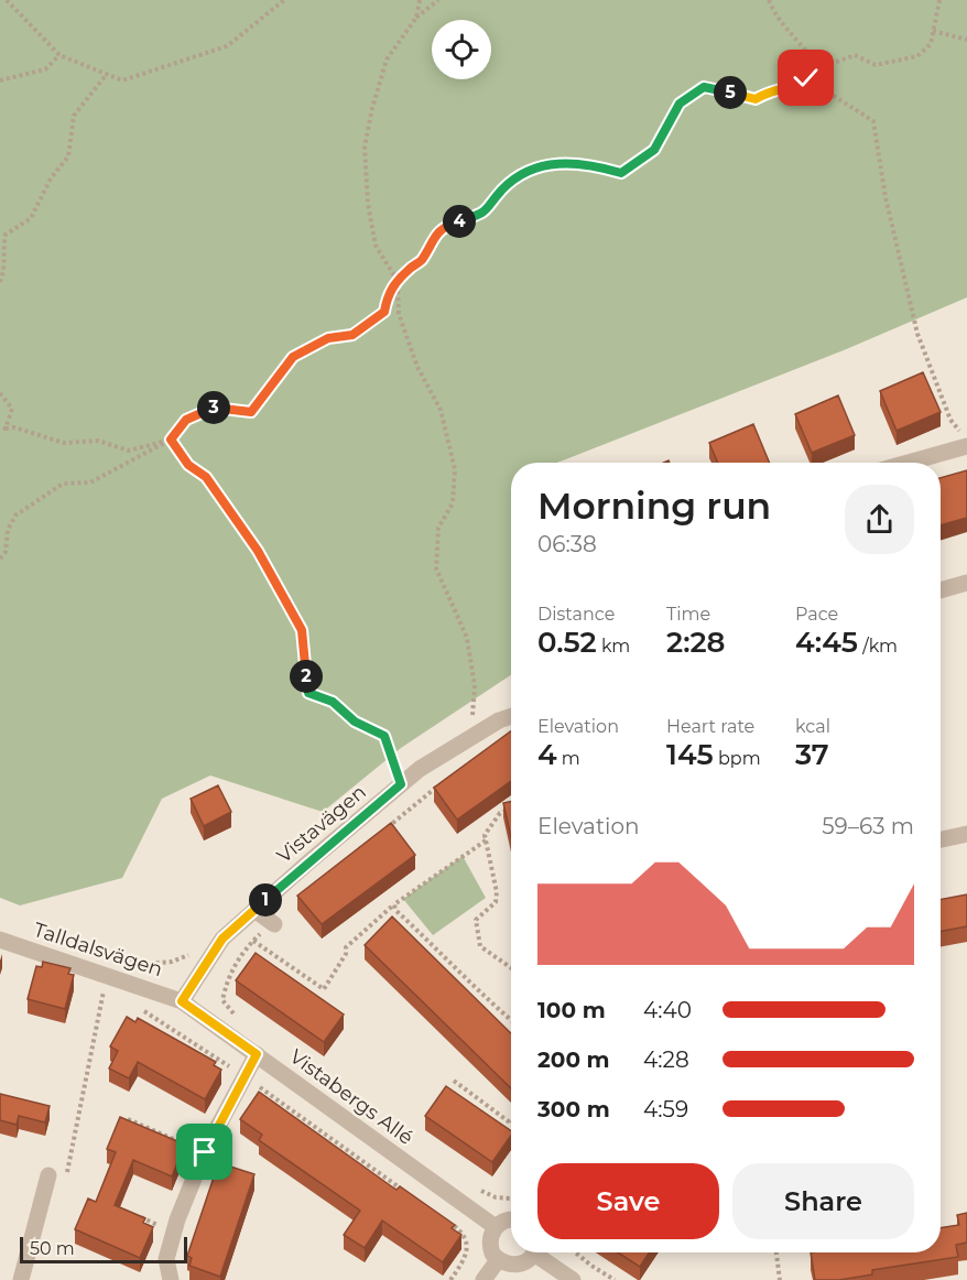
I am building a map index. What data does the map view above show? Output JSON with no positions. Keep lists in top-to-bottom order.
{
  "streets": {
    "street": ["Vistavägen", "Talldalsvägen", "Vistabergs Allé"]
  },
  "crossings": [
    ["Vistavägen", "Talldalsvägen"],
    ["Vistavägen", "Vistabergs Allé"],
    ["Talldalsvägen", "Vistabergs Allé"]
  ],
  "scale_bar": "50 m",
  "page": {
    "pins": [
      "5",
      "4",
      "3",
      "2",
      "1"
    ],
    "heading": ["Morning run", "06:38"],
    "stats": [
      ["Distance", "0.52 km"],
      ["Time", "2:28"],
      ["Pace", "4:45 /km"],
      ["Elevation", "4 m"],
      ["Heart rate", "145 bpm"],
      ["kcal", "37"]
    ],
    "chart": ["Elevation", "59–63 m"],
    "list": [
      {
        "name": "100 m",
        "note": "4:40"
      },
      {
        "name": "200 m",
        "note": "4:28"
      },
      {
        "name": "300 m",
        "note": "4:59"
      }
    ],
    "buttons": ["Save", "Share"],
    "scale": "50 m"
  }
}
